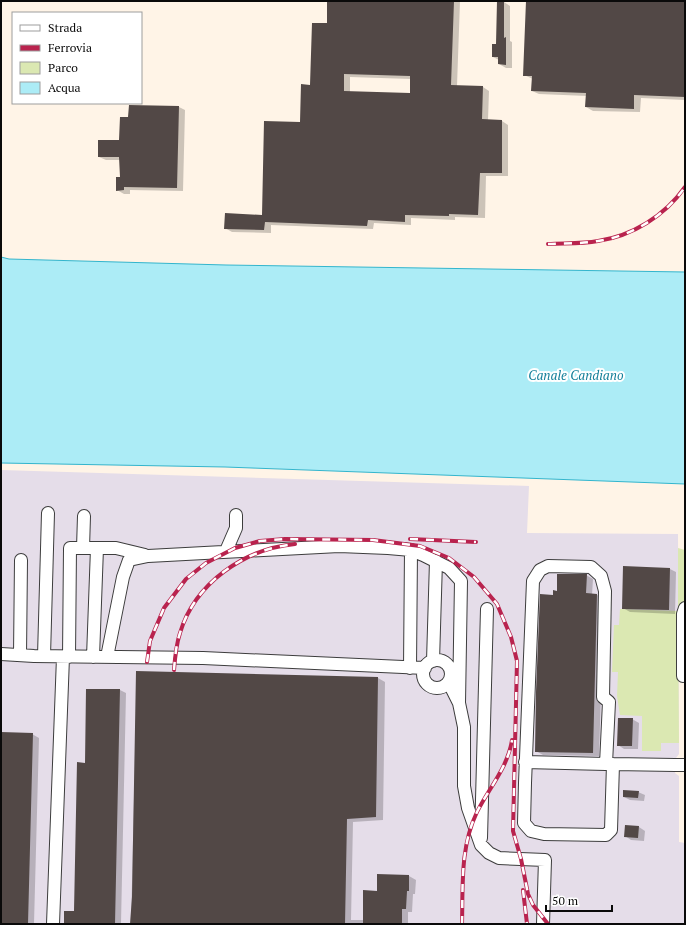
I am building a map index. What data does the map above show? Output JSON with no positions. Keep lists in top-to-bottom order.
{
  "water": ["Canale Candiano"],
  "legend": [
    "Strada",
    "Ferrovia",
    "Parco",
    "Acqua"
  ],
  "scale_bar": "50 m"
}
